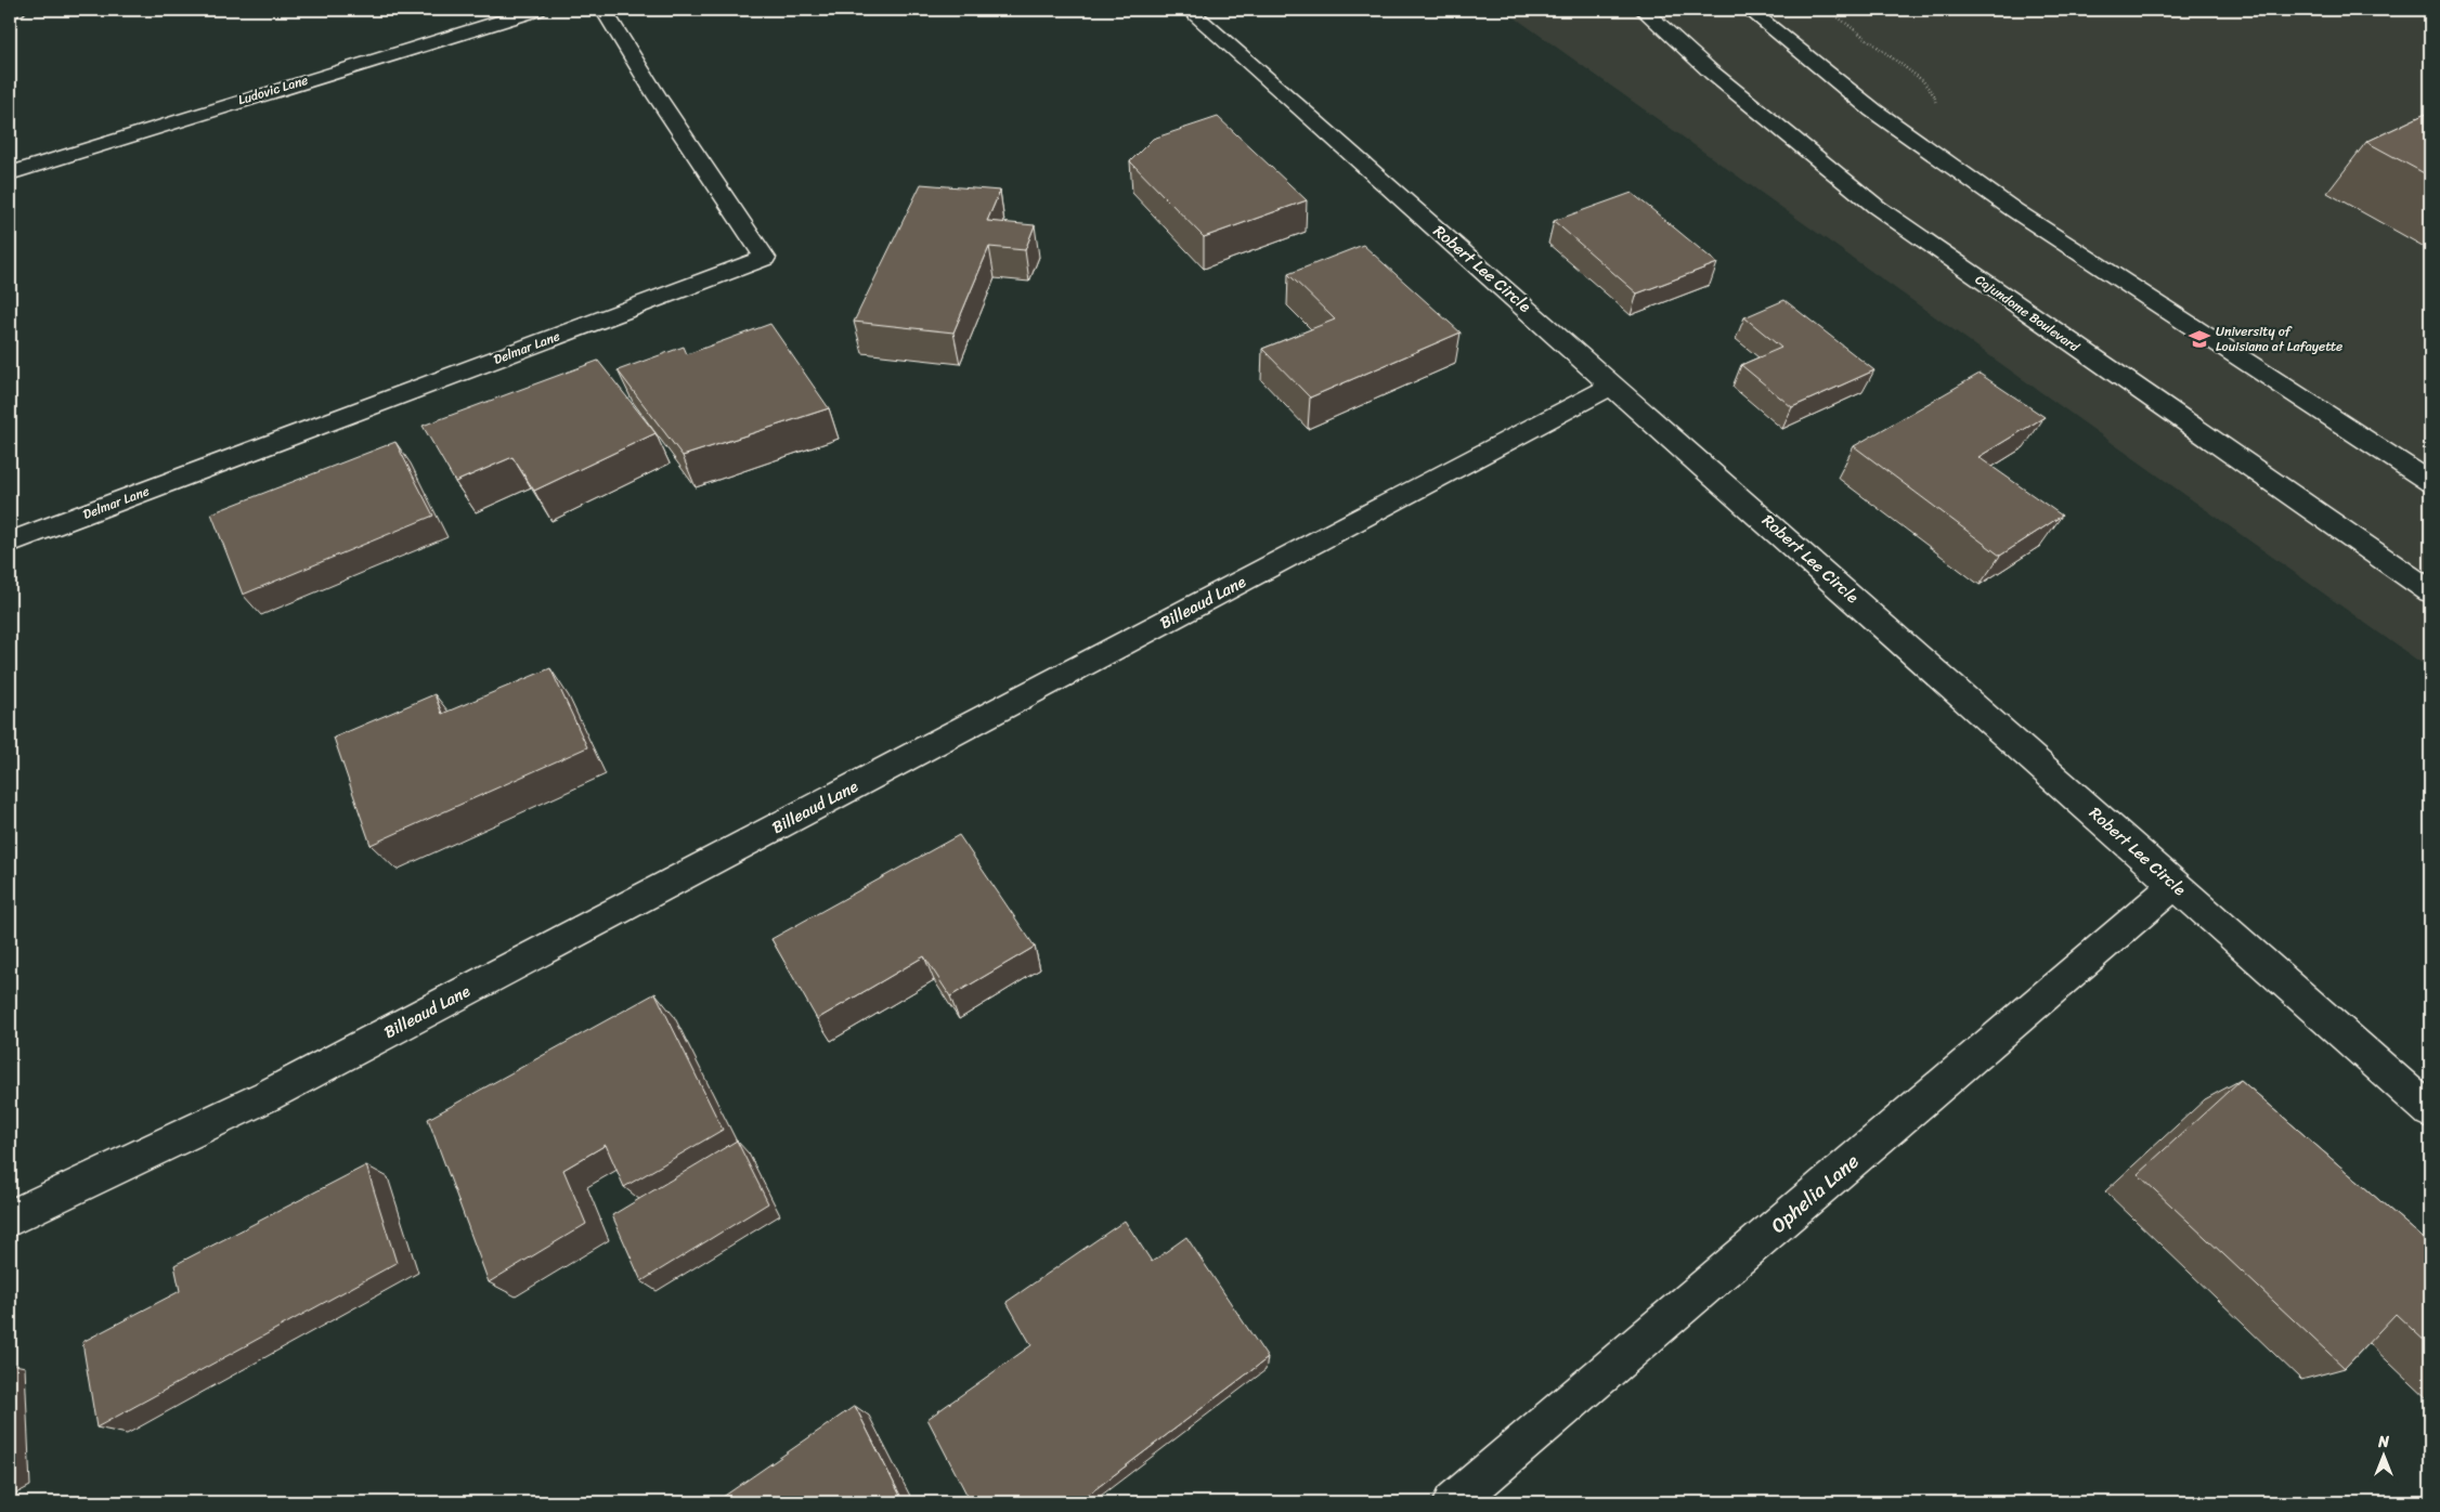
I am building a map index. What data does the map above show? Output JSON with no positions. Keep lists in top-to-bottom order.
{
  "streets": {
    "street": [
      "Ludovic Lane",
      "Robert Lee Circle",
      "Cajundome Boulevard",
      "Delmar Lane",
      "Billeaud Lane",
      "Ophelia Lane"
    ]
  },
  "crossings": [
    ["Robert Lee Circle", "Billeaud Lane"],
    ["Robert Lee Circle", "Ophelia Lane"]
  ],
  "places": {
    "school or university": ["University of Louisiana at Lafayette"]
  },
  "north": "top"
}
